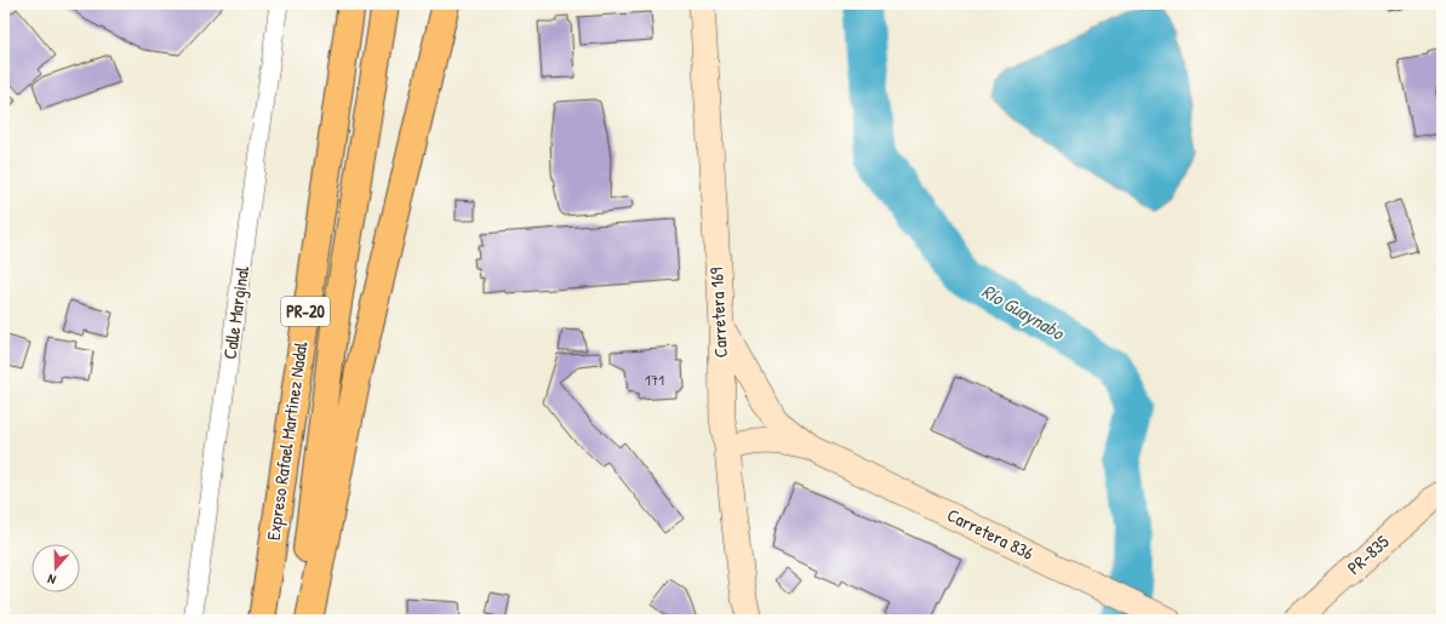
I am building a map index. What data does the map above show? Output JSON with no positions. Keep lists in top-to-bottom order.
{
  "streets": {
    "highway": ["PR-20", "Expreso Rafael Martínez Nadal"],
    "street": [
      "Calle Marginal",
      "Carretera 169",
      "Carretera 836",
      "PR-835"
    ]
  },
  "crossings": [
    ["Carretera 169", "Carretera 836"]
  ],
  "water": ["Río Guaynabo"],
  "house_numbers": ["171"],
  "north": "bottom"
}
